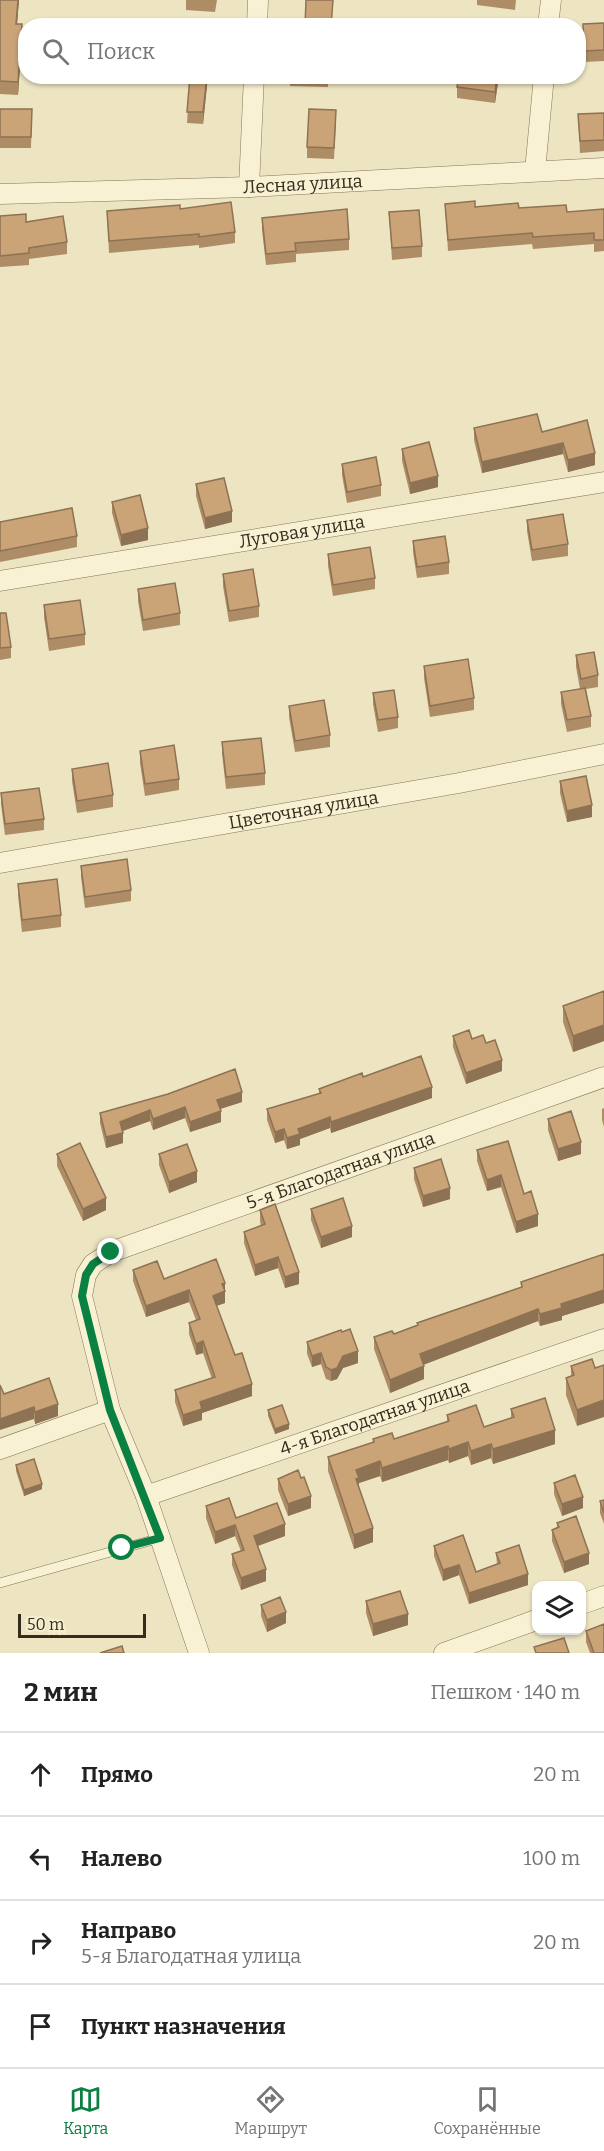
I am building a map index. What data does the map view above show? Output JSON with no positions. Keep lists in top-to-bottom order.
{
  "streets": {
    "street": [
      "Лесная улица",
      "Луговая улица",
      "Цветочная улица",
      "5-я Благодатная улица",
      "4-я Благодатная улица"
    ]
  },
  "scale_bar": "50 m",
  "page": {
    "search": "Поиск",
    "scale": "50 m",
    "heading": ["2 мин", "Пешком · 140 m"],
    "list": [
      ["Прямо", "20 m"],
      ["Налево", "100 m"],
      ["Направо", "5-я Благодатная улица", "20 m"],
      "Пункт назначения"
    ],
    "nav": ["Карта", "Маршрут", "Сохранённые"]
  }
}
